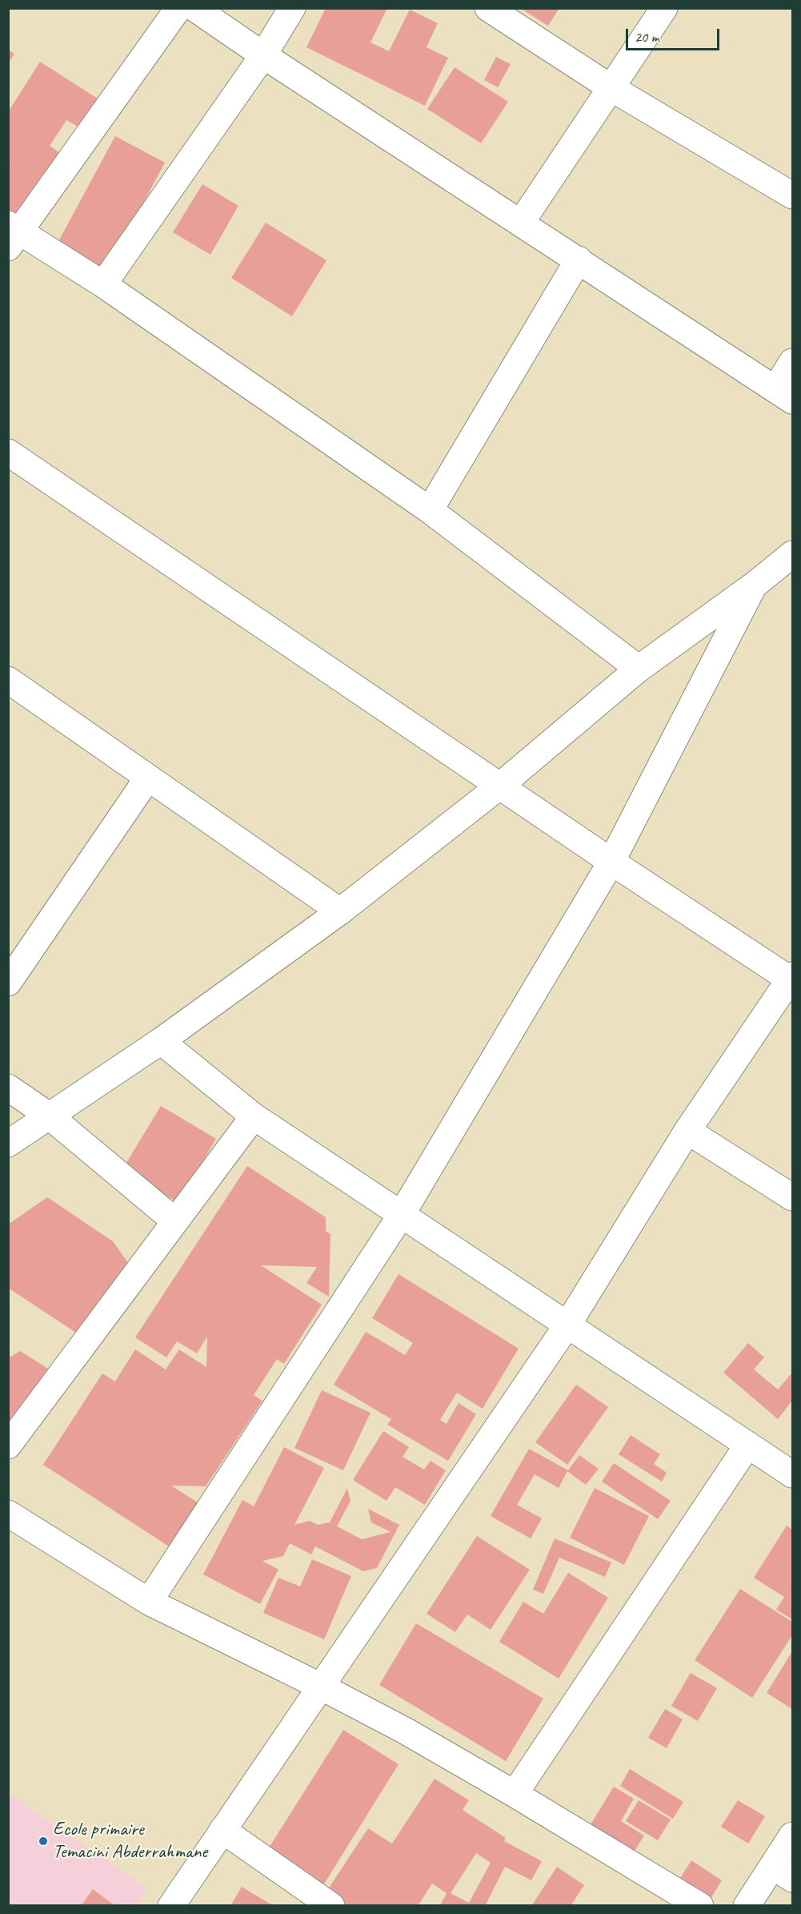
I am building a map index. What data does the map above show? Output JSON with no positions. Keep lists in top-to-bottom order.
{
  "places": ["Ecole primaire Temacini Abderrahmane"],
  "scale_bar": "20 m"
}
